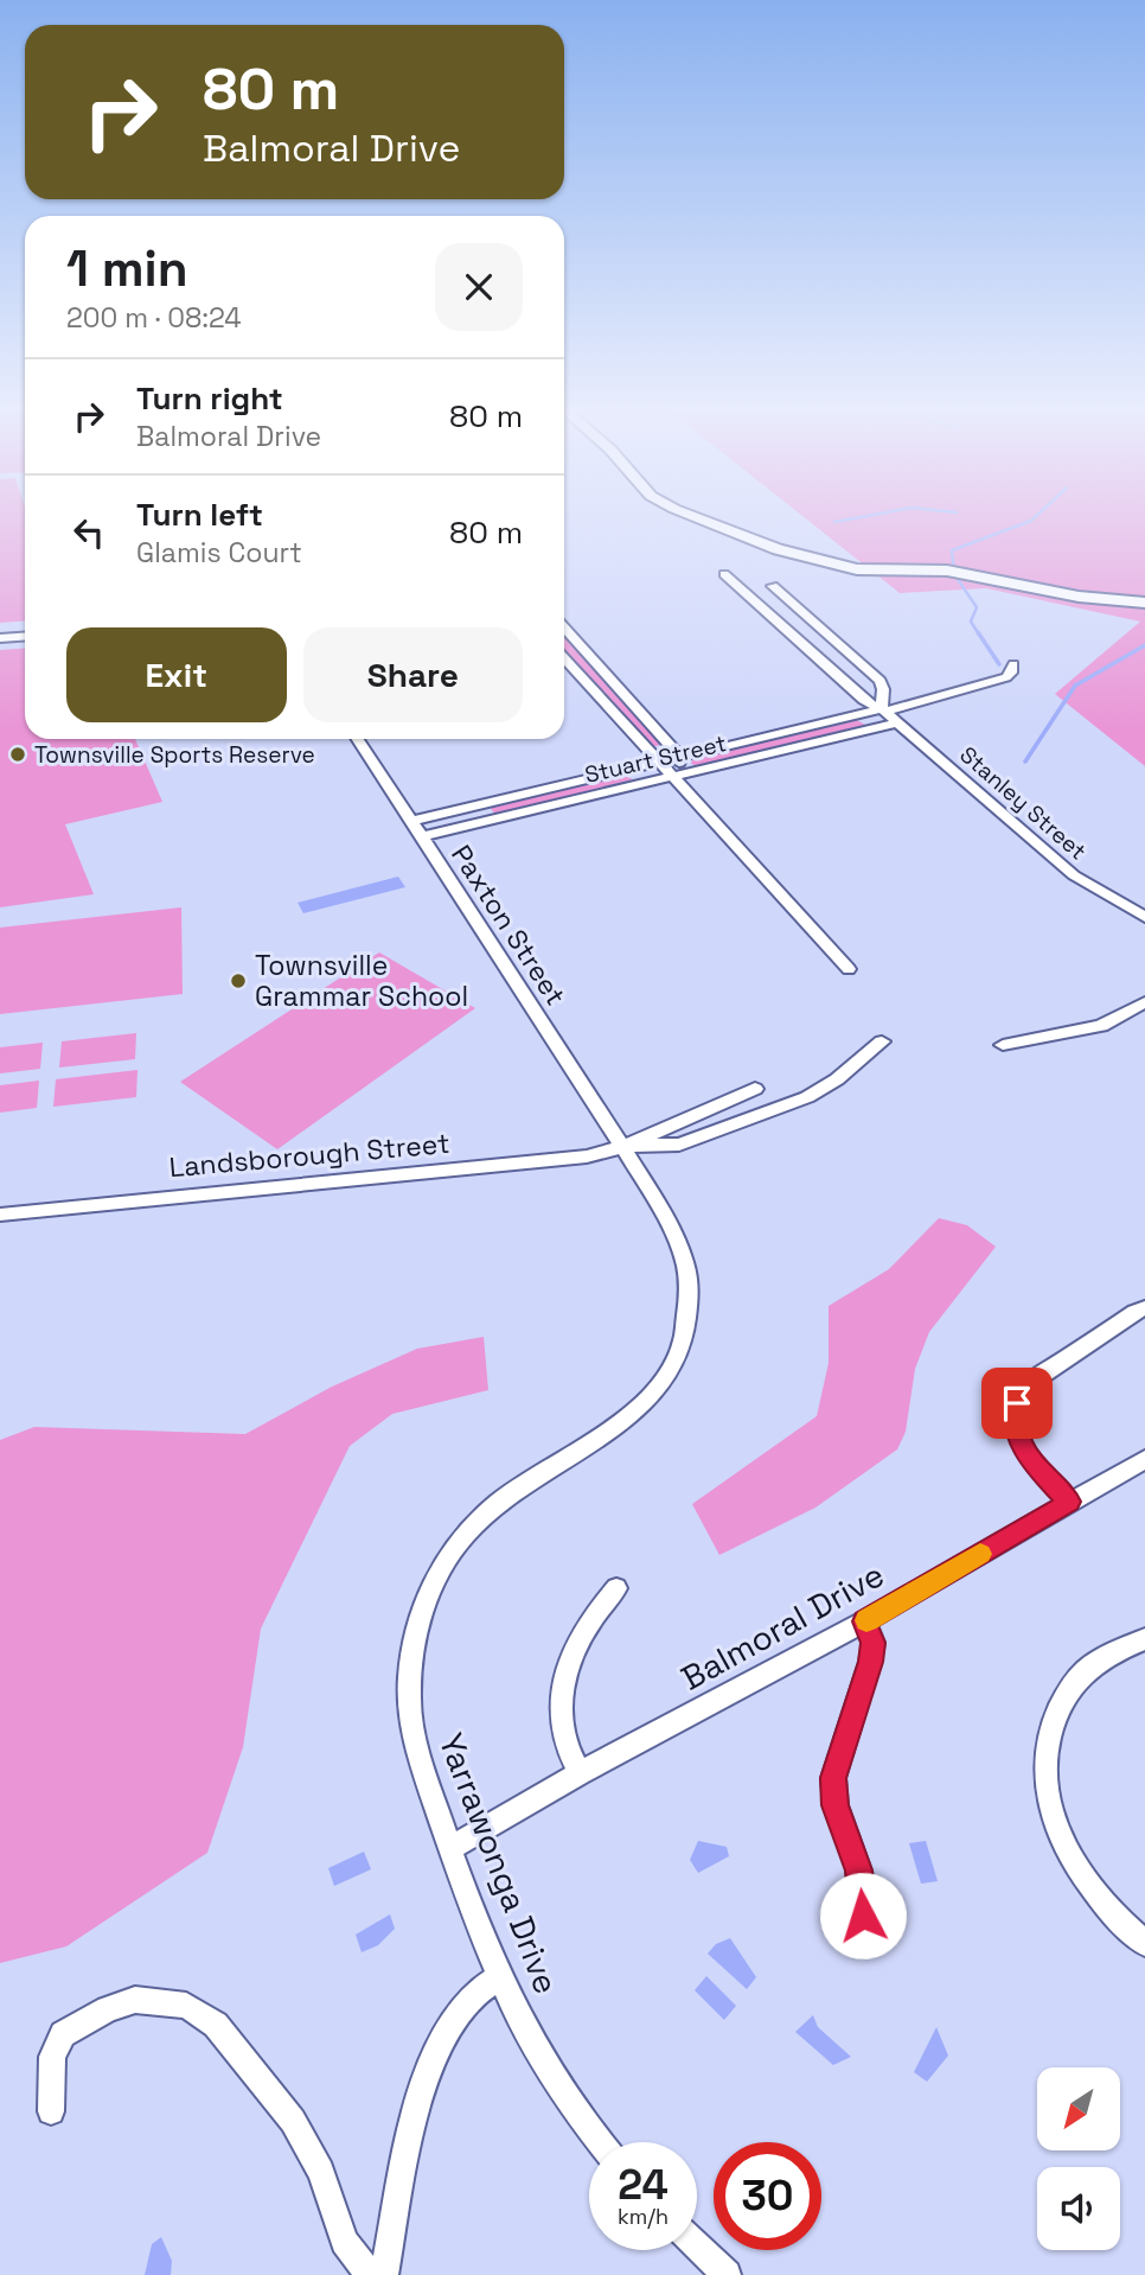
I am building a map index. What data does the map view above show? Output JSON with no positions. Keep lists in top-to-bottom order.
{
  "streets": {
    "street": [
      "Stuart Street",
      "Stanley Street",
      "Paxton Street",
      "Landsborough Street",
      "Balmoral Drive",
      "Yarrawonga Drive"
    ]
  },
  "crossings": [
    ["Stuart Street", "Stanley Street"],
    ["Stuart Street", "Paxton Street"],
    ["Paxton Street", "Landsborough Street"],
    ["Paxton Street", "Yarrawonga Drive"],
    ["Landsborough Street", "Yarrawonga Drive"],
    ["Balmoral Drive", "Yarrawonga Drive"]
  ],
  "places": ["Townsville Sports Reserve", "Townsville Grammar School"],
  "north": "bottom left",
  "page": {
    "turn": ["80 m", "Balmoral Drive"],
    "heading": ["1 min", "200 m · 08:24"],
    "list": [
      {
        "name": "Turn right",
        "note": "Balmoral Drive",
        "value": "80 m"
      },
      {
        "name": "Turn left",
        "note": "Glamis Court",
        "value": "80 m"
      }
    ],
    "buttons": ["Exit", "Share"],
    "speed": "24 km/h",
    "limit": "30"
  }
}
